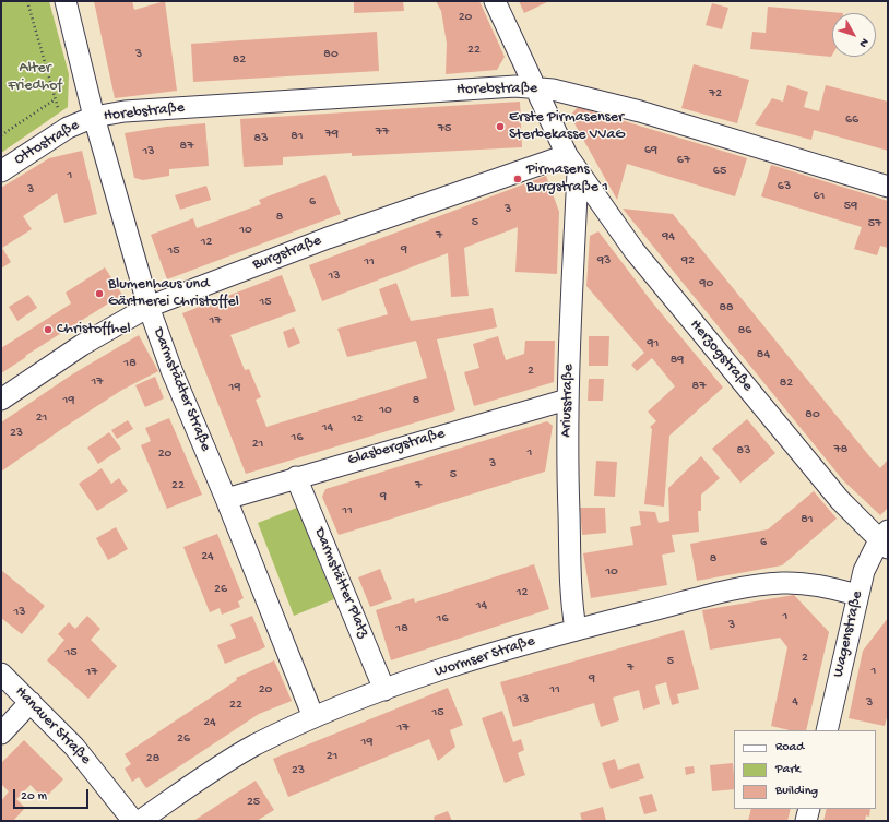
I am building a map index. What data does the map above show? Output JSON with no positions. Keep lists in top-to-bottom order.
{
  "streets": {
    "street": [
      "Horebstraße",
      "Ottostraße",
      "Burgstraße",
      "Herzogstraße",
      "Darmstädter Straße",
      "Ariusstraße",
      "Glasbergstraße",
      "Darmstätter Platz",
      "Wagenstraße",
      "Wormser Straße",
      "Hanauer Straße"
    ]
  },
  "crossings": [
    ["Horebstraße", "Ottostraße"],
    ["Horebstraße", "Herzogstraße"],
    ["Horebstraße", "Darmstädter Straße"],
    ["Ottostraße", "Darmstädter Straße"],
    ["Burgstraße", "Herzogstraße"],
    ["Burgstraße", "Darmstädter Straße"],
    ["Herzogstraße", "Ariusstraße"],
    ["Herzogstraße", "Wagenstraße"],
    ["Darmstädter Straße", "Glasbergstraße"],
    ["Darmstädter Straße", "Wormser Straße"],
    ["Ariusstraße", "Glasbergstraße"],
    ["Ariusstraße", "Wormser Straße"],
    ["Glasbergstraße", "Darmstätter Platz"],
    ["Darmstätter Platz", "Wormser Straße"],
    ["Wagenstraße", "Wormser Straße"]
  ],
  "parks": ["Alter Friedhof"],
  "places": [
    "Erste Pirmasenser Sterbekasse VVaG",
    "Pirmasens Burgstraße 1",
    "Blumenhaus und Gärtnerei Christoffel",
    "Christoffhel"
  ],
  "house_numbers": [
    "20",
    "22",
    "3",
    "80",
    "82",
    "72",
    "66",
    "75",
    "77",
    "79",
    "81",
    "83",
    "87",
    "69",
    "13",
    "67",
    "65",
    "1",
    "63",
    "3",
    "61",
    "6",
    "59",
    "3",
    "8",
    "5",
    "57",
    "10",
    "7",
    "94",
    "12",
    "9",
    "15",
    "93",
    "92",
    "11",
    "13",
    "90",
    "15",
    "88",
    "17",
    "86",
    "91",
    "84",
    "89",
    "18",
    "2",
    "17",
    "82",
    "87",
    "19",
    "19",
    "8",
    "10",
    "80",
    "21",
    "12",
    "14",
    "23",
    "16",
    "21",
    "78",
    "83",
    "1",
    "20",
    "3",
    "5",
    "22",
    "7",
    "9",
    "11",
    "81",
    "6",
    "24",
    "8",
    "10",
    "26",
    "12",
    "14",
    "13",
    "1",
    "16",
    "3",
    "18",
    "15",
    "2",
    "5",
    "7",
    "1",
    "17",
    "9",
    "20",
    "11",
    "13",
    "4",
    "3",
    "22",
    "15",
    "24",
    "17",
    "26",
    "19",
    "21",
    "28",
    "23",
    "25"
  ],
  "legend": ["Road", "Park", "Building"],
  "scale_bar": "20 m",
  "north": "bottom right"
}
